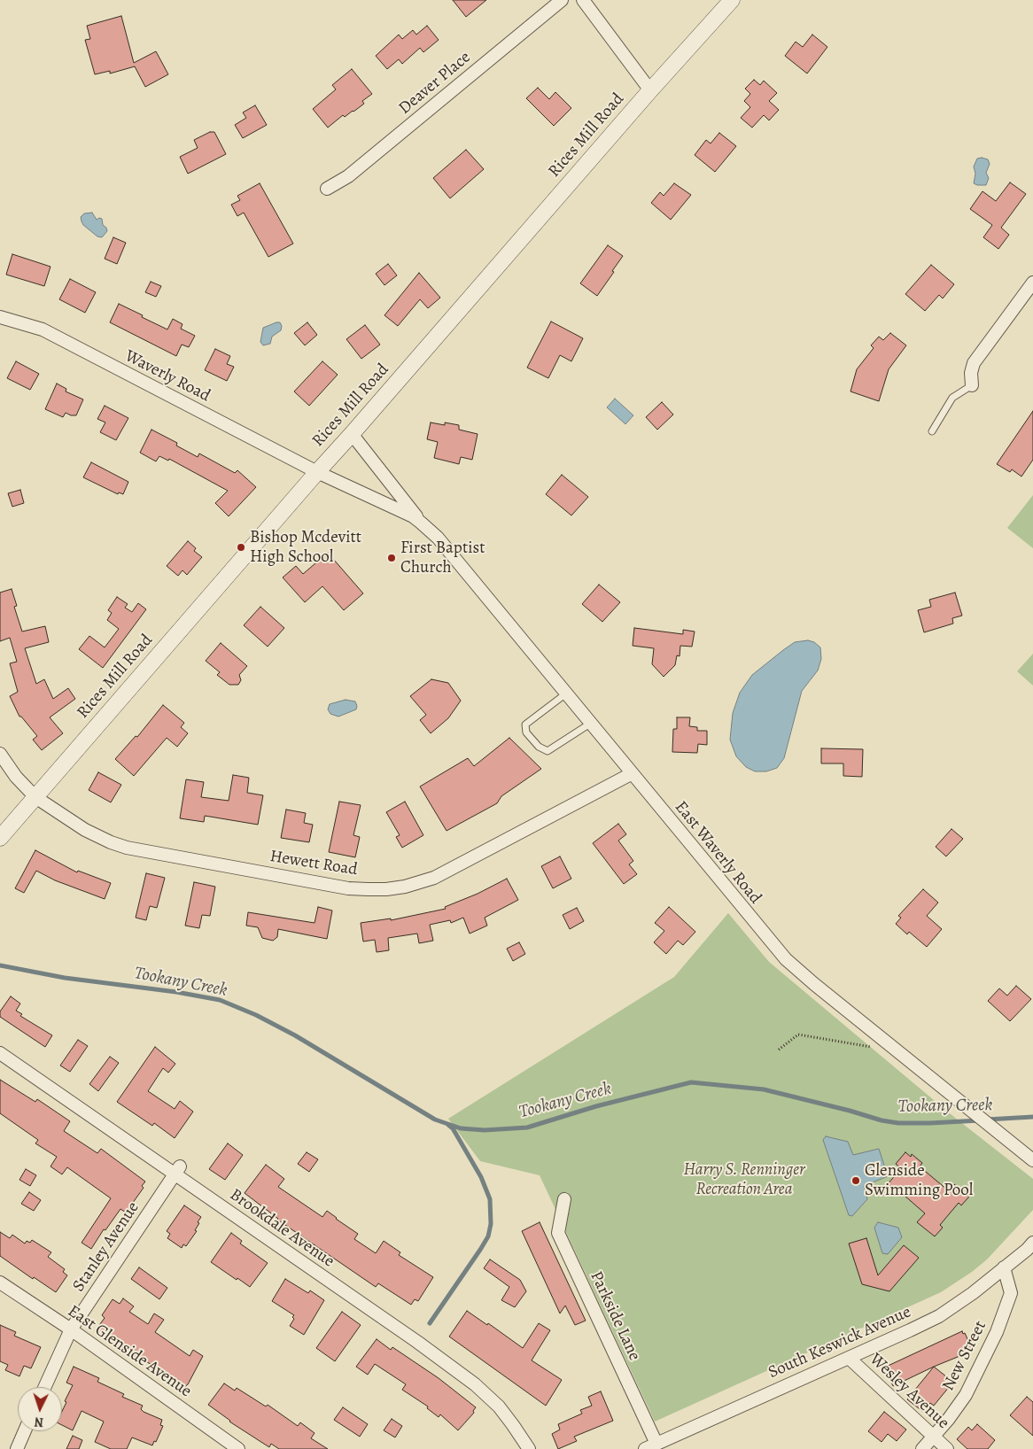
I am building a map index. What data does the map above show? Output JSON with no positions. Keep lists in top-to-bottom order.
{
  "streets": {
    "street": [
      "Deaver Place",
      "Rices Mill Road",
      "Waverly Road",
      "East Waverly Road",
      "Hewett Road",
      "Brookdale Avenue",
      "Stanley Avenue",
      "Parkside Lane",
      "South Keswick Avenue",
      "East Glenside Avenue",
      "New Street",
      "Wesley Avenue"
    ]
  },
  "crossings": [
    ["Rices Mill Road", "Waverly Road"],
    ["Rices Mill Road", "East Waverly Road"],
    ["Rices Mill Road", "Hewett Road"],
    ["Waverly Road", "East Waverly Road"],
    ["East Waverly Road", "Hewett Road"],
    ["Brookdale Avenue", "Stanley Avenue"],
    ["Stanley Avenue", "East Glenside Avenue"],
    ["Parkside Lane", "South Keswick Avenue"],
    ["South Keswick Avenue", "New Street"],
    ["South Keswick Avenue", "Wesley Avenue"],
    ["New Street", "Wesley Avenue"]
  ],
  "water": ["Tookany Creek"],
  "parks": ["Harry S. Renninger Recreation Area"],
  "places": ["Bishop Mcdevitt High School", "First Baptist Church", "Glenside Swimming Pool"],
  "north": "bottom"
}
